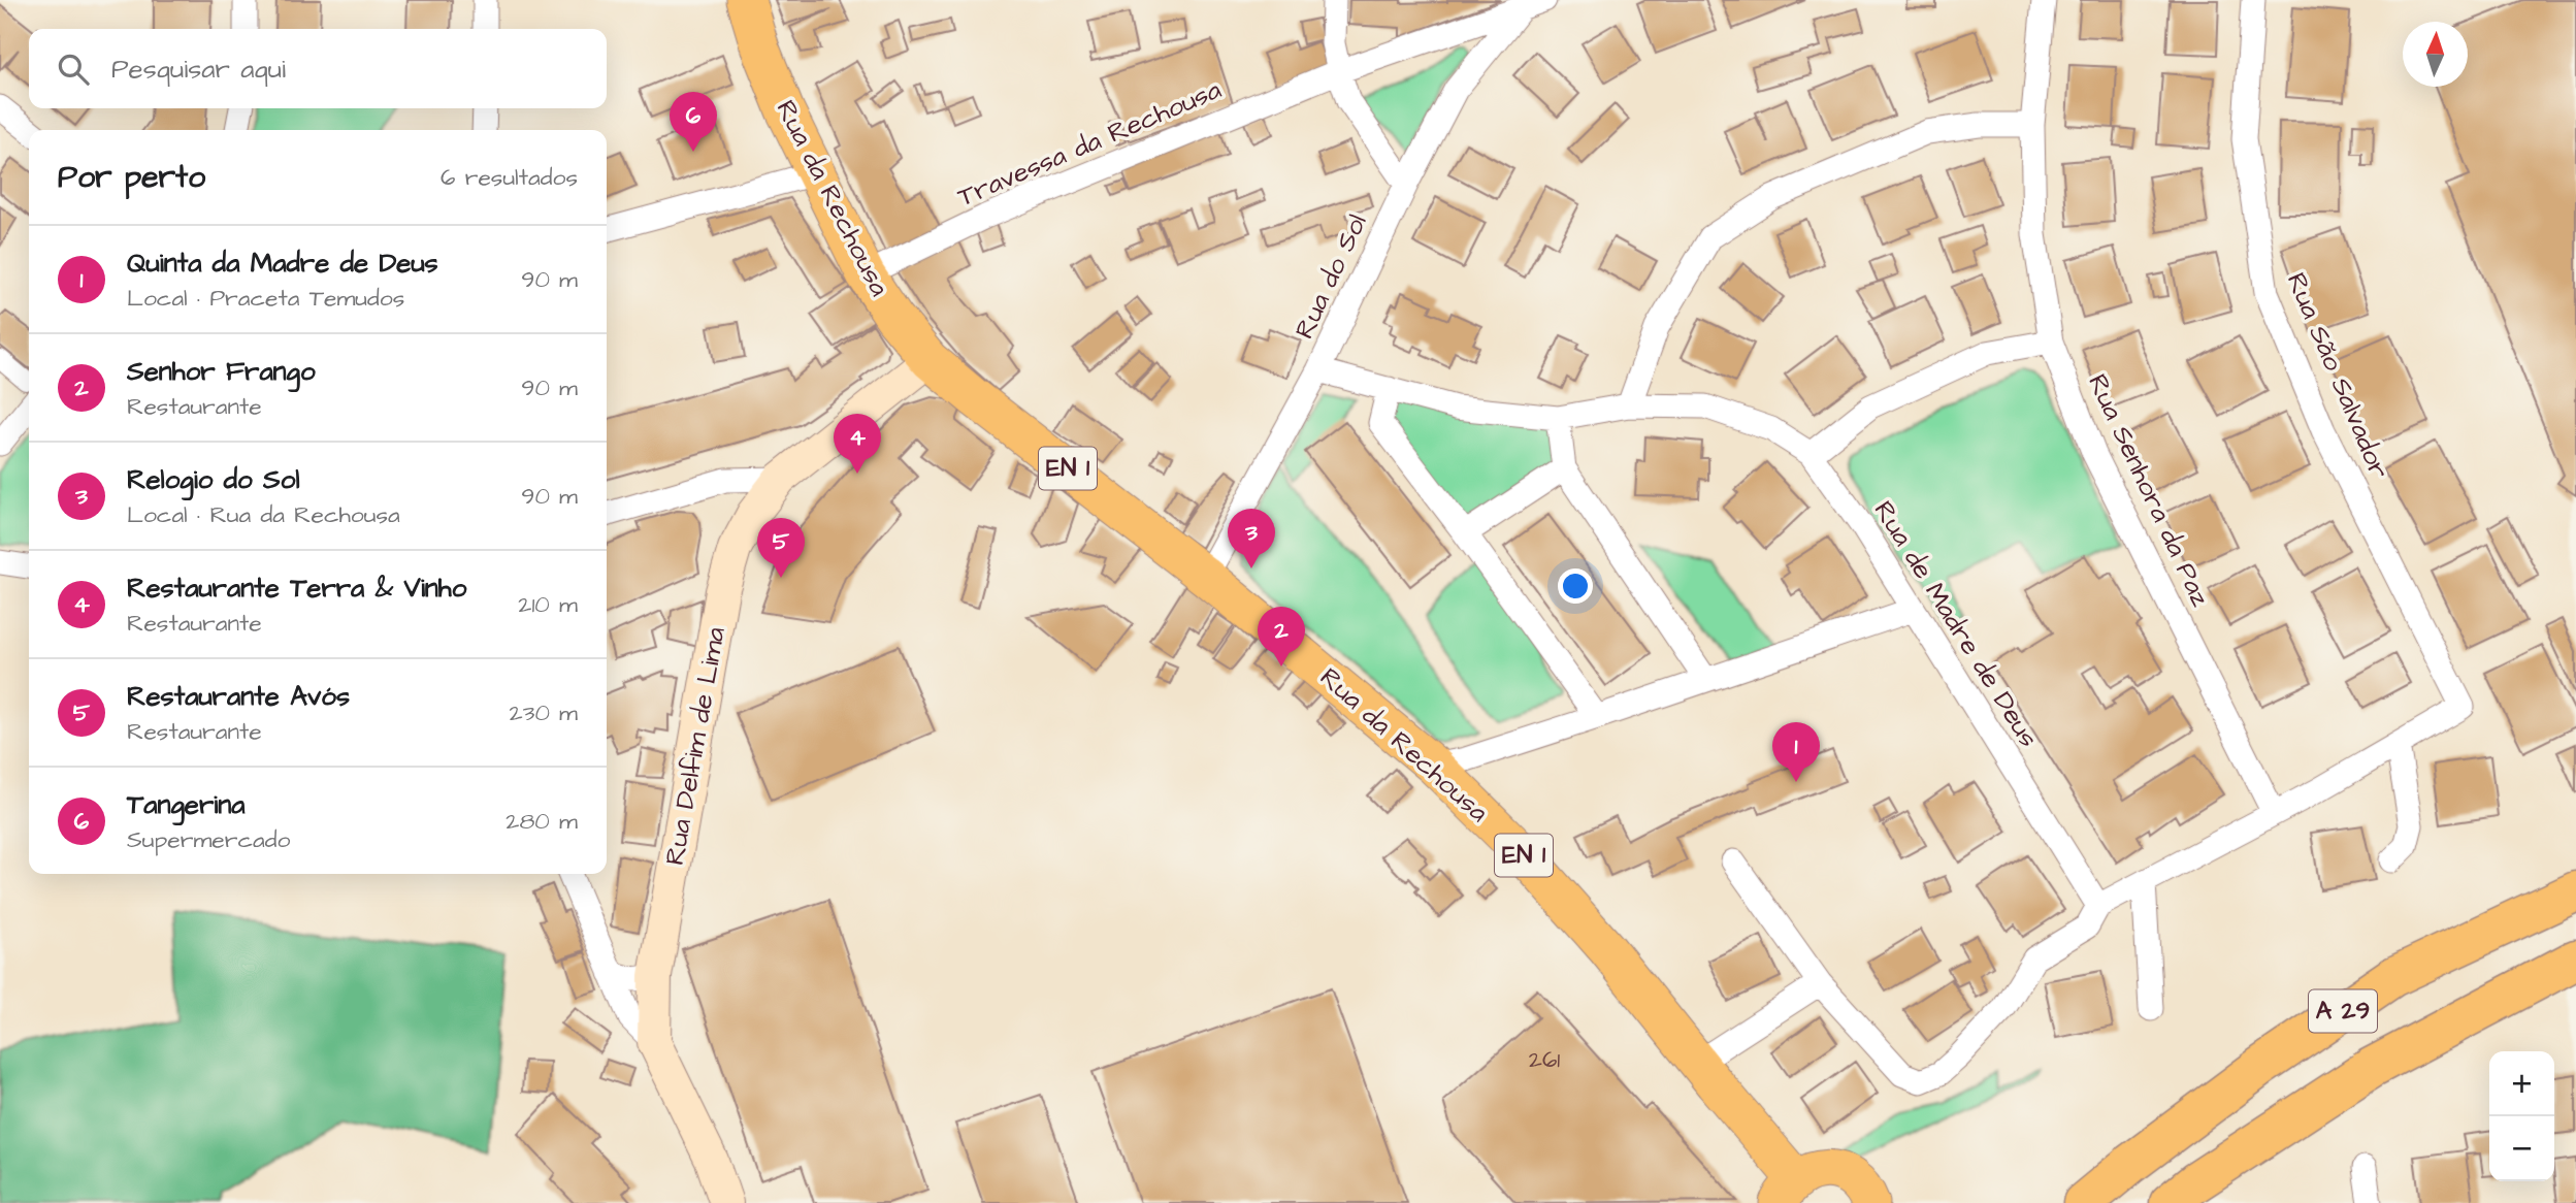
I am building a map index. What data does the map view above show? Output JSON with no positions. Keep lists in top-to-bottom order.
{
  "streets": {
    "highway": ["A 29"],
    "main road": ["Rua da Rechousa", "EN 1", "Rua Delfim de Lima"],
    "street": [
      "Travessa da Rechousa",
      "Rua do Sol",
      "Rua São Salvador",
      "Rua Senhora da Paz",
      "Rua de Madre de Deus"
    ]
  },
  "crossings": [
    ["Travessa da Rechousa", "Rua da Rechousa"],
    ["Travessa da Rechousa", "Rua do Sol"],
    ["Rua da Rechousa", "Rua do Sol"],
    ["Rua da Rechousa", "EN 1"],
    ["Rua da Rechousa", "Rua Delfim de Lima"],
    ["Rua do Sol", "Rua de Madre de Deus"]
  ],
  "house_numbers": ["261"],
  "north": "top",
  "page": {
    "search": "Pesquisar aqui",
    "pins": [
      "6",
      "4",
      "3",
      "5",
      "2",
      "1"
    ],
    "heading": ["Por perto", "6 resultados"],
    "list": [
      {
        "mark": "1",
        "name": "Quinta da Madre de Deus",
        "note": "Local · Praceta Temudos",
        "value": "90 m"
      },
      {
        "mark": "2",
        "name": "Senhor Frango",
        "note": "Restaurante",
        "value": "90 m"
      },
      {
        "mark": "3",
        "name": "Relogio do Sol",
        "note": "Local · Rua da Rechousa",
        "value": "90 m"
      },
      {
        "mark": "4",
        "name": "Restaurante Terra & Vinho",
        "note": "Restaurante",
        "value": "210 m"
      },
      {
        "mark": "5",
        "name": "Restaurante Avós",
        "note": "Restaurante",
        "value": "230 m"
      },
      {
        "mark": "6",
        "name": "Tangerina",
        "note": "Supermercado",
        "value": "280 m"
      }
    ],
    "map_buttons": ["+", "−"]
  }
}
